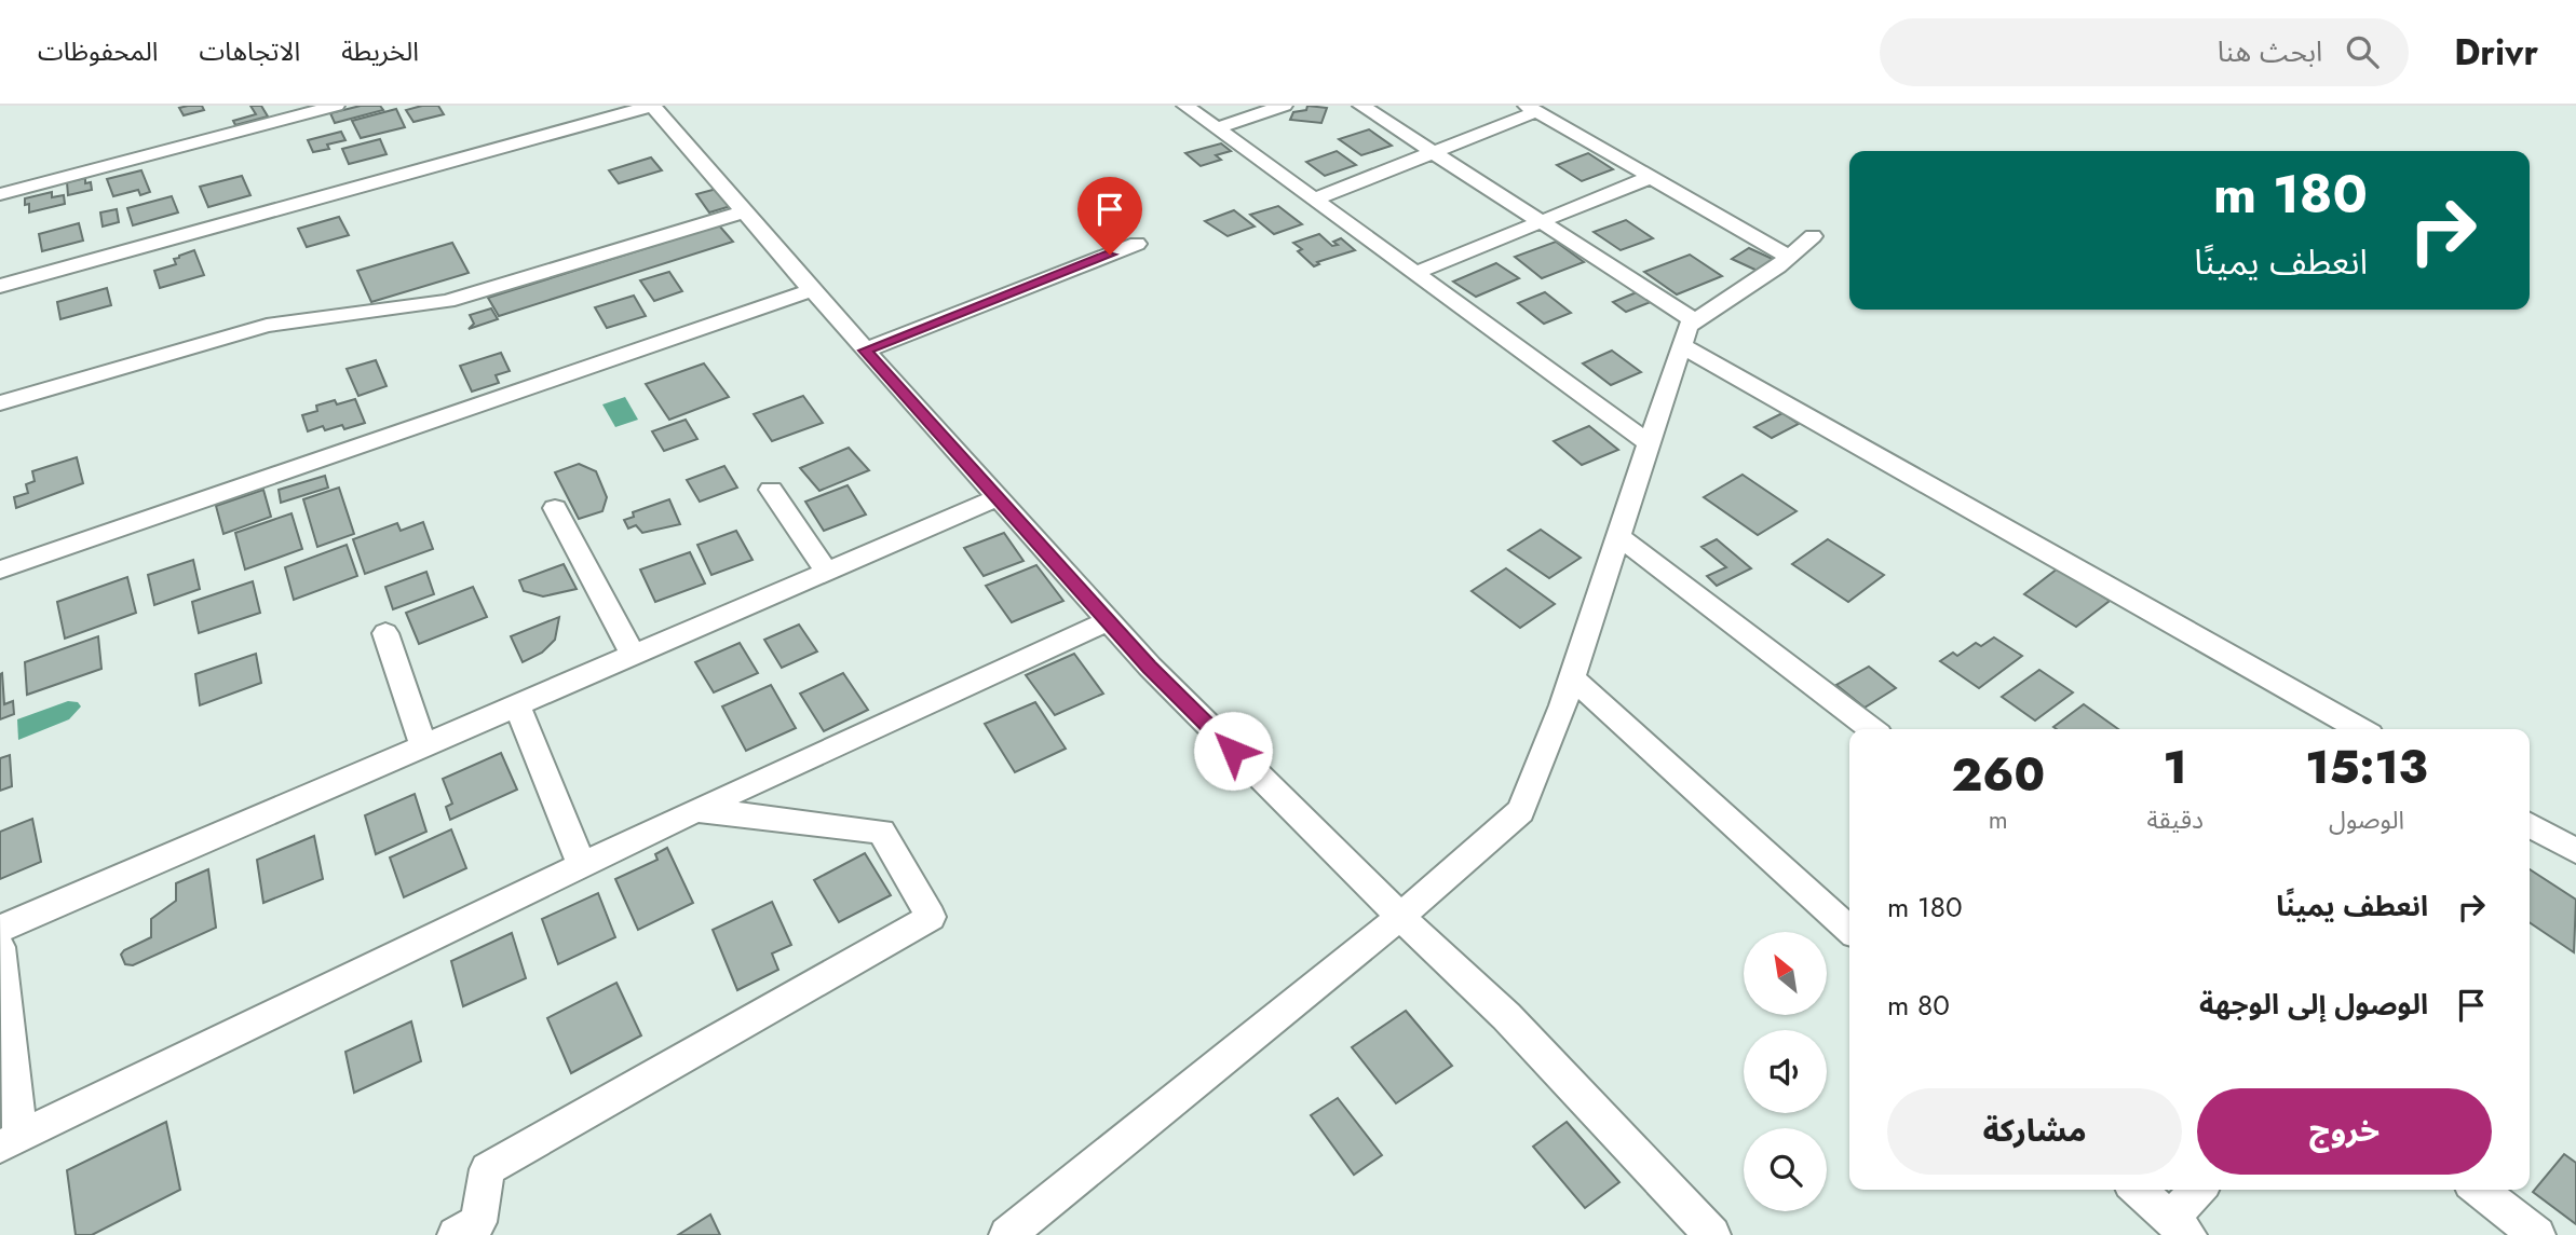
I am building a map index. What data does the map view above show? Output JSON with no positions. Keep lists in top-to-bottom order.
{
  "north": "top left",
  "page": {
    "header": "Drivr",
    "search": "ابحث هنا",
    "nav": ["الخريطة", "الاتجاهات", "المحفوظات"],
    "turn": ["180 m", "انعطف يمينًا"],
    "eta": [
      "15:13",
      "الوصول",
      "1",
      "دقيقة",
      "260",
      "m"
    ],
    "list": [
      {
        "name": "انعطف يمينًا",
        "value": "180 m"
      },
      {
        "name": "الوصول إلى الوجهة",
        "value": "80 m"
      }
    ],
    "buttons": ["خروج", "مشاركة"]
  }
}
